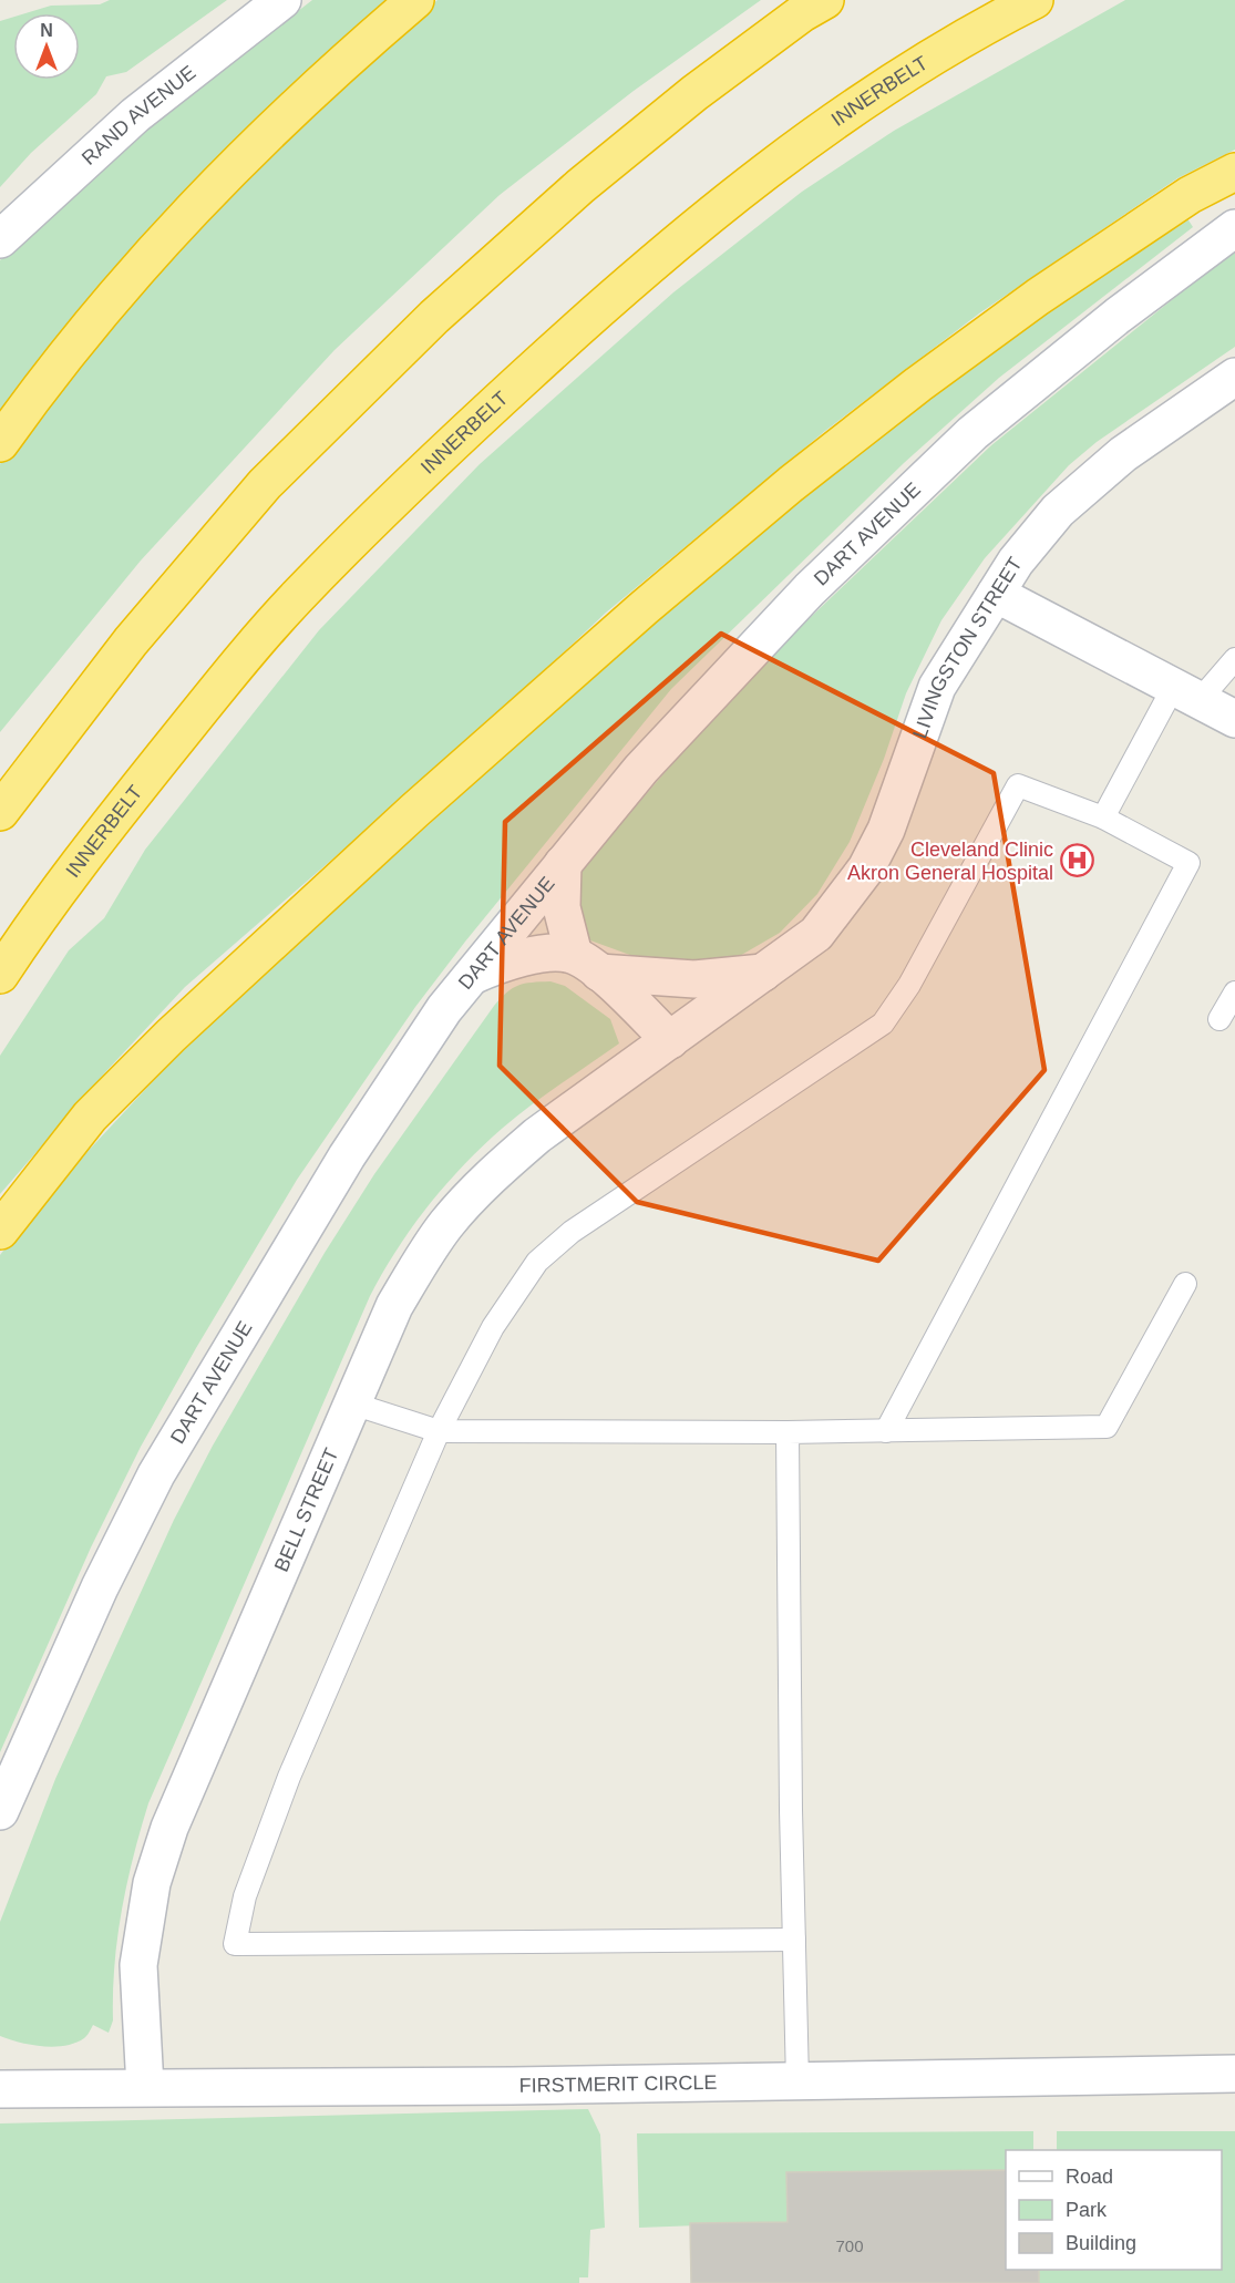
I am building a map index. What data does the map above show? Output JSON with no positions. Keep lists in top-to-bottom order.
{
  "streets": {
    "highway": ["INNERBELT"],
    "street": [
      "RAND AVENUE",
      "DART AVENUE",
      "LIVINGSTON STREET",
      "BELL STREET",
      "FIRSTMERIT CIRCLE"
    ]
  },
  "crossings": [
    ["LIVINGSTON STREET", "BELL STREET"],
    ["BELL STREET", "FIRSTMERIT CIRCLE"]
  ],
  "places": {
    "hospital": ["Cleveland Clinic Akron General Hospital"]
  },
  "house_numbers": ["700"],
  "legend": ["Road", "Park", "Building"],
  "north": "top"
}
